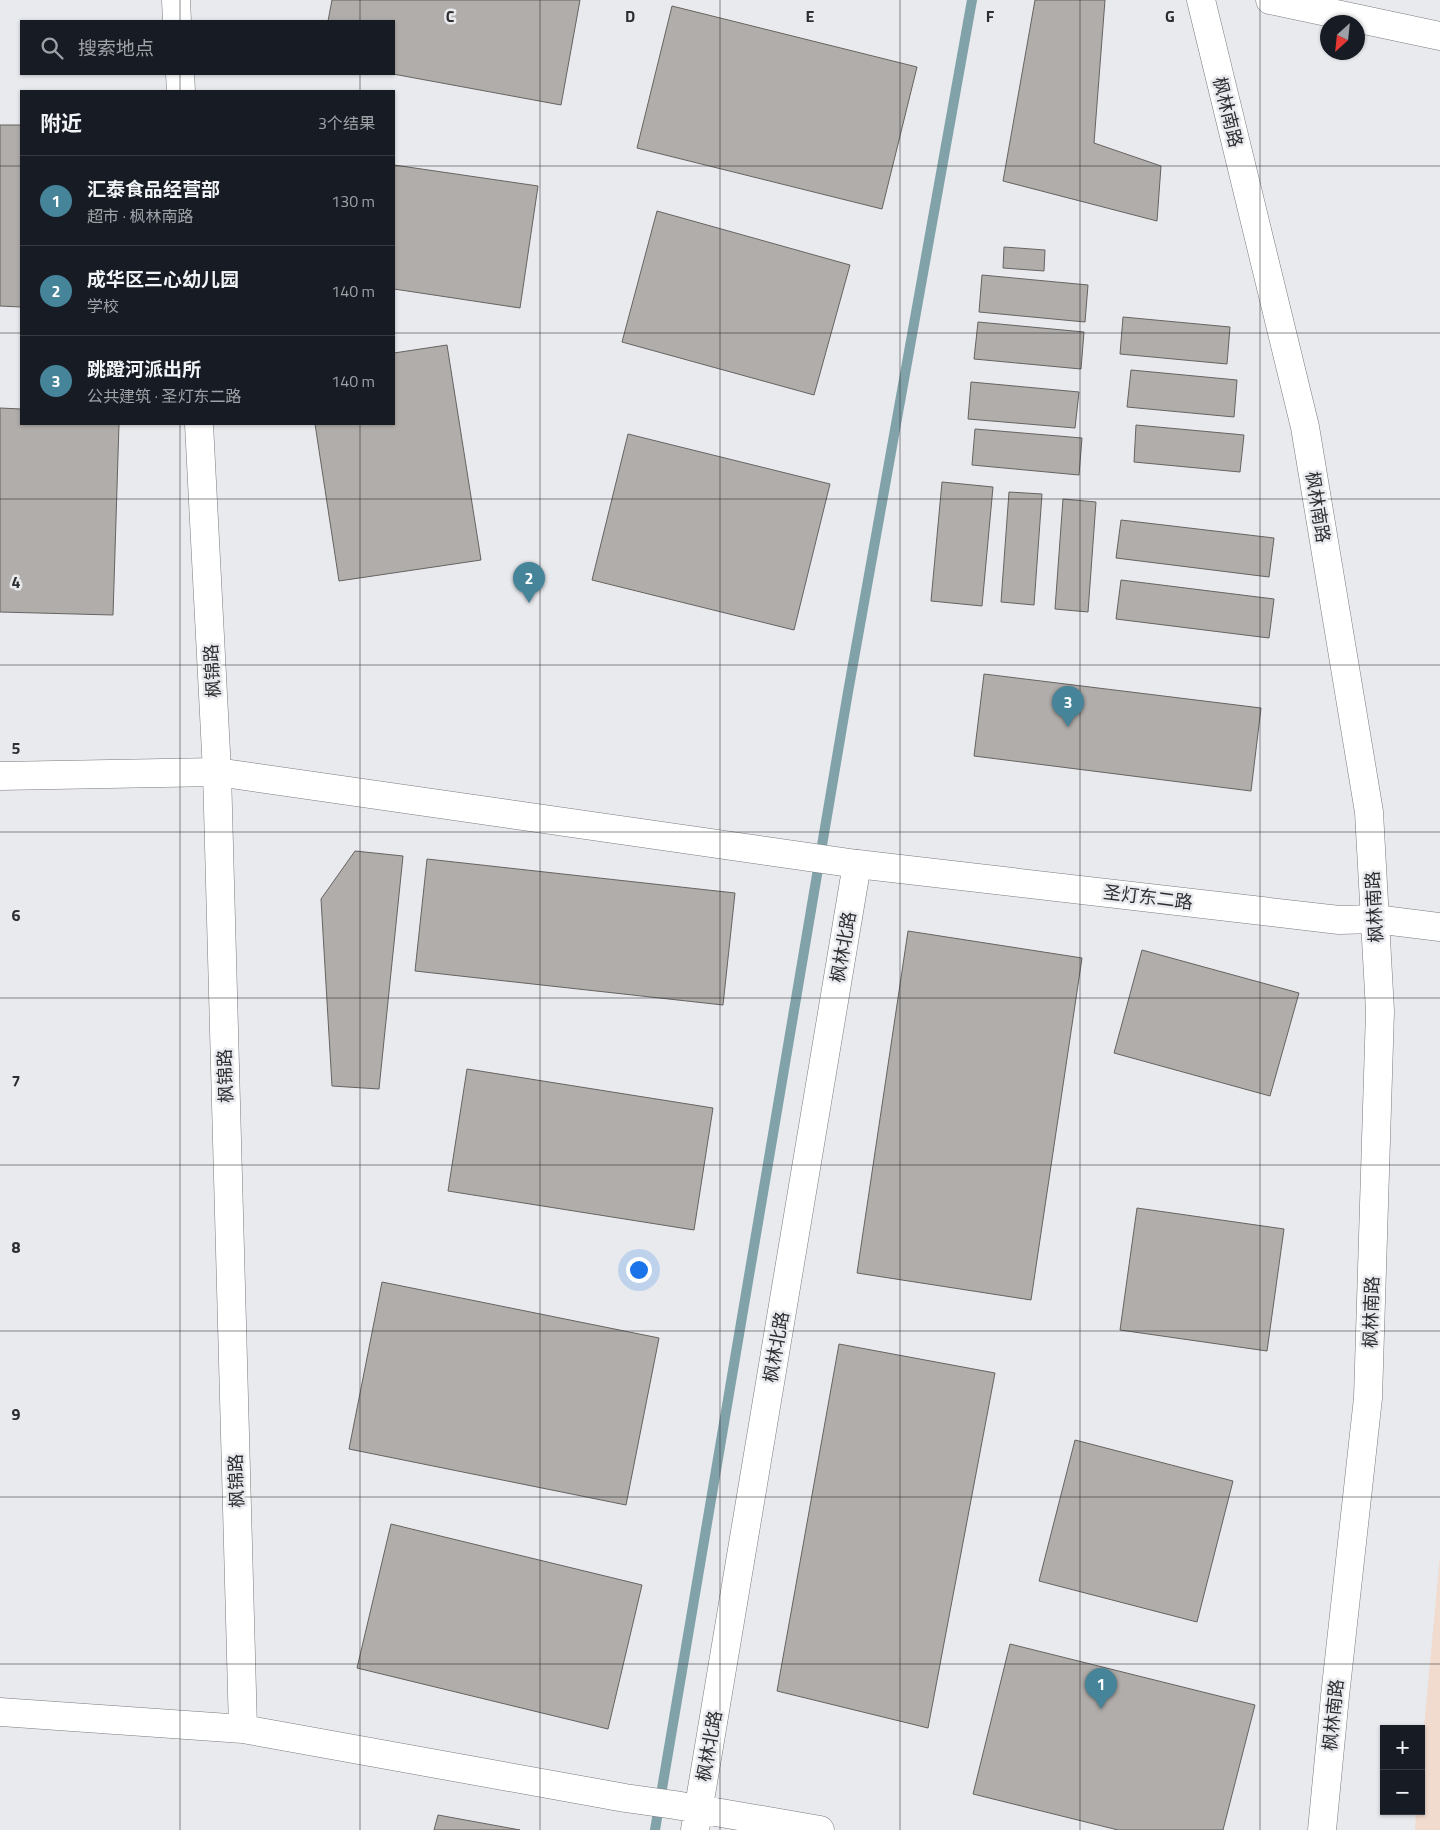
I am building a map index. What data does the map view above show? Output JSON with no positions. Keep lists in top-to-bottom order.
{
  "streets": {
    "street": [
      "枫林南路",
      "枫锦路",
      "圣灯东二路",
      "枫林北路"
    ]
  },
  "crossings": [
    ["枫林南路", "圣灯东二路"],
    ["枫锦路", "圣灯东二路"],
    ["圣灯东二路", "枫林北路"]
  ],
  "north": "bottom left",
  "page": {
    "search": "搜索地点",
    "heading": ["附近", "3个结果"],
    "list": [
      {
        "mark": "1",
        "name": "汇泰食品经营部",
        "note": "超市 · 枫林南路",
        "value": "130 m"
      },
      {
        "mark": "2",
        "name": "成华区三心幼儿园",
        "note": "学校",
        "value": "140 m"
      },
      {
        "mark": "3",
        "name": "跳蹬河派出所",
        "note": "公共建筑 · 圣灯东二路",
        "value": "140 m"
      }
    ],
    "pins": ["2", "3", "1"],
    "map_buttons": ["+", "−"]
  },
  "grid": {
    "columns": [
      "C",
      "D",
      "E",
      "F",
      "G"
    ],
    "rows": [
      "4",
      "5",
      "6",
      "7",
      "8",
      "9"
    ]
  }
}
